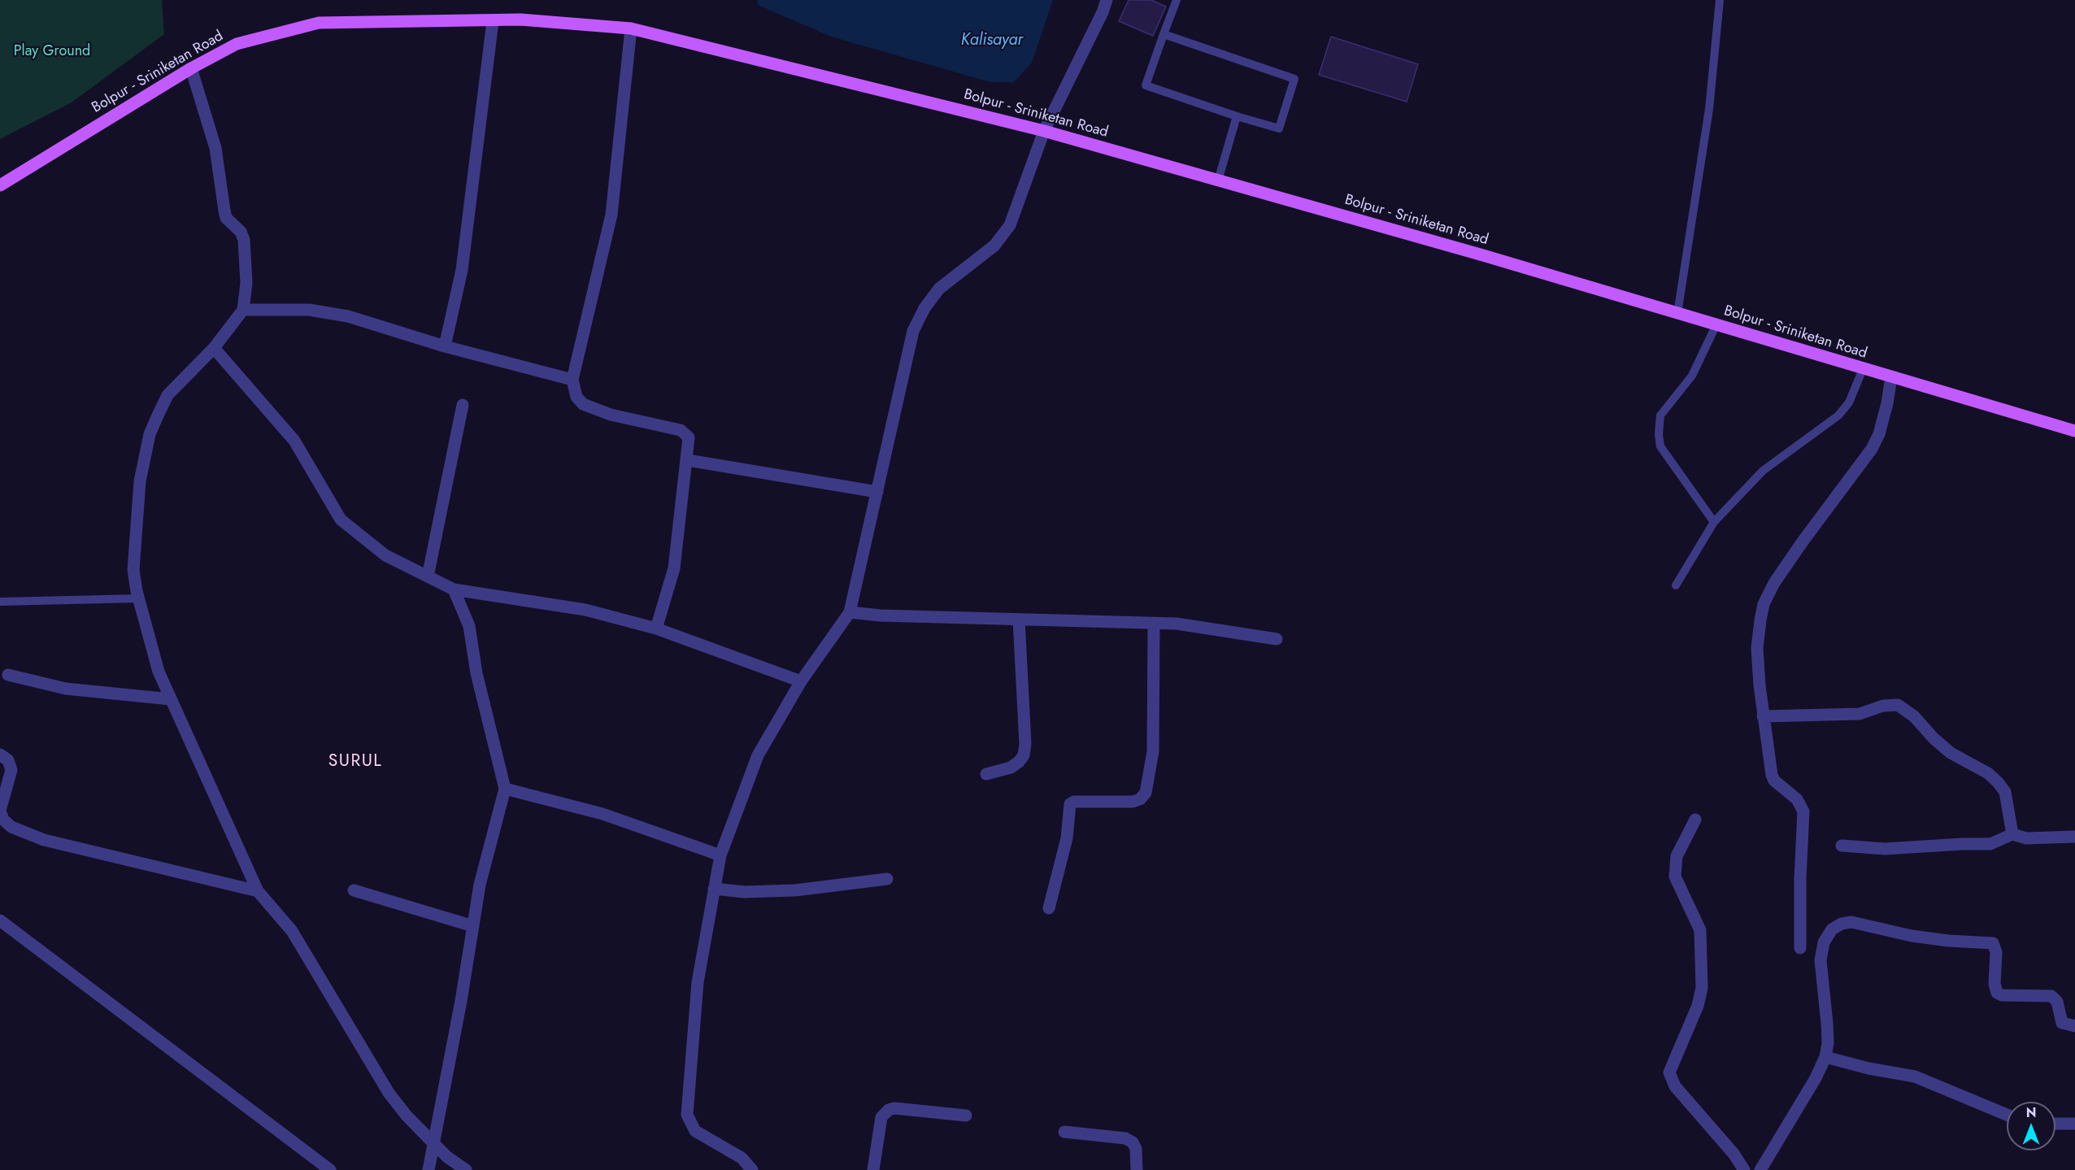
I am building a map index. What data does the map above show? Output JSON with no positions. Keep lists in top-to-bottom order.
{
  "streets": {
    "main road": ["Bolpur - Sriniketan Road"]
  },
  "districts": ["SURUL"],
  "water": ["Kalisayar"],
  "parks": ["Play Ground"],
  "north": "top"
}
